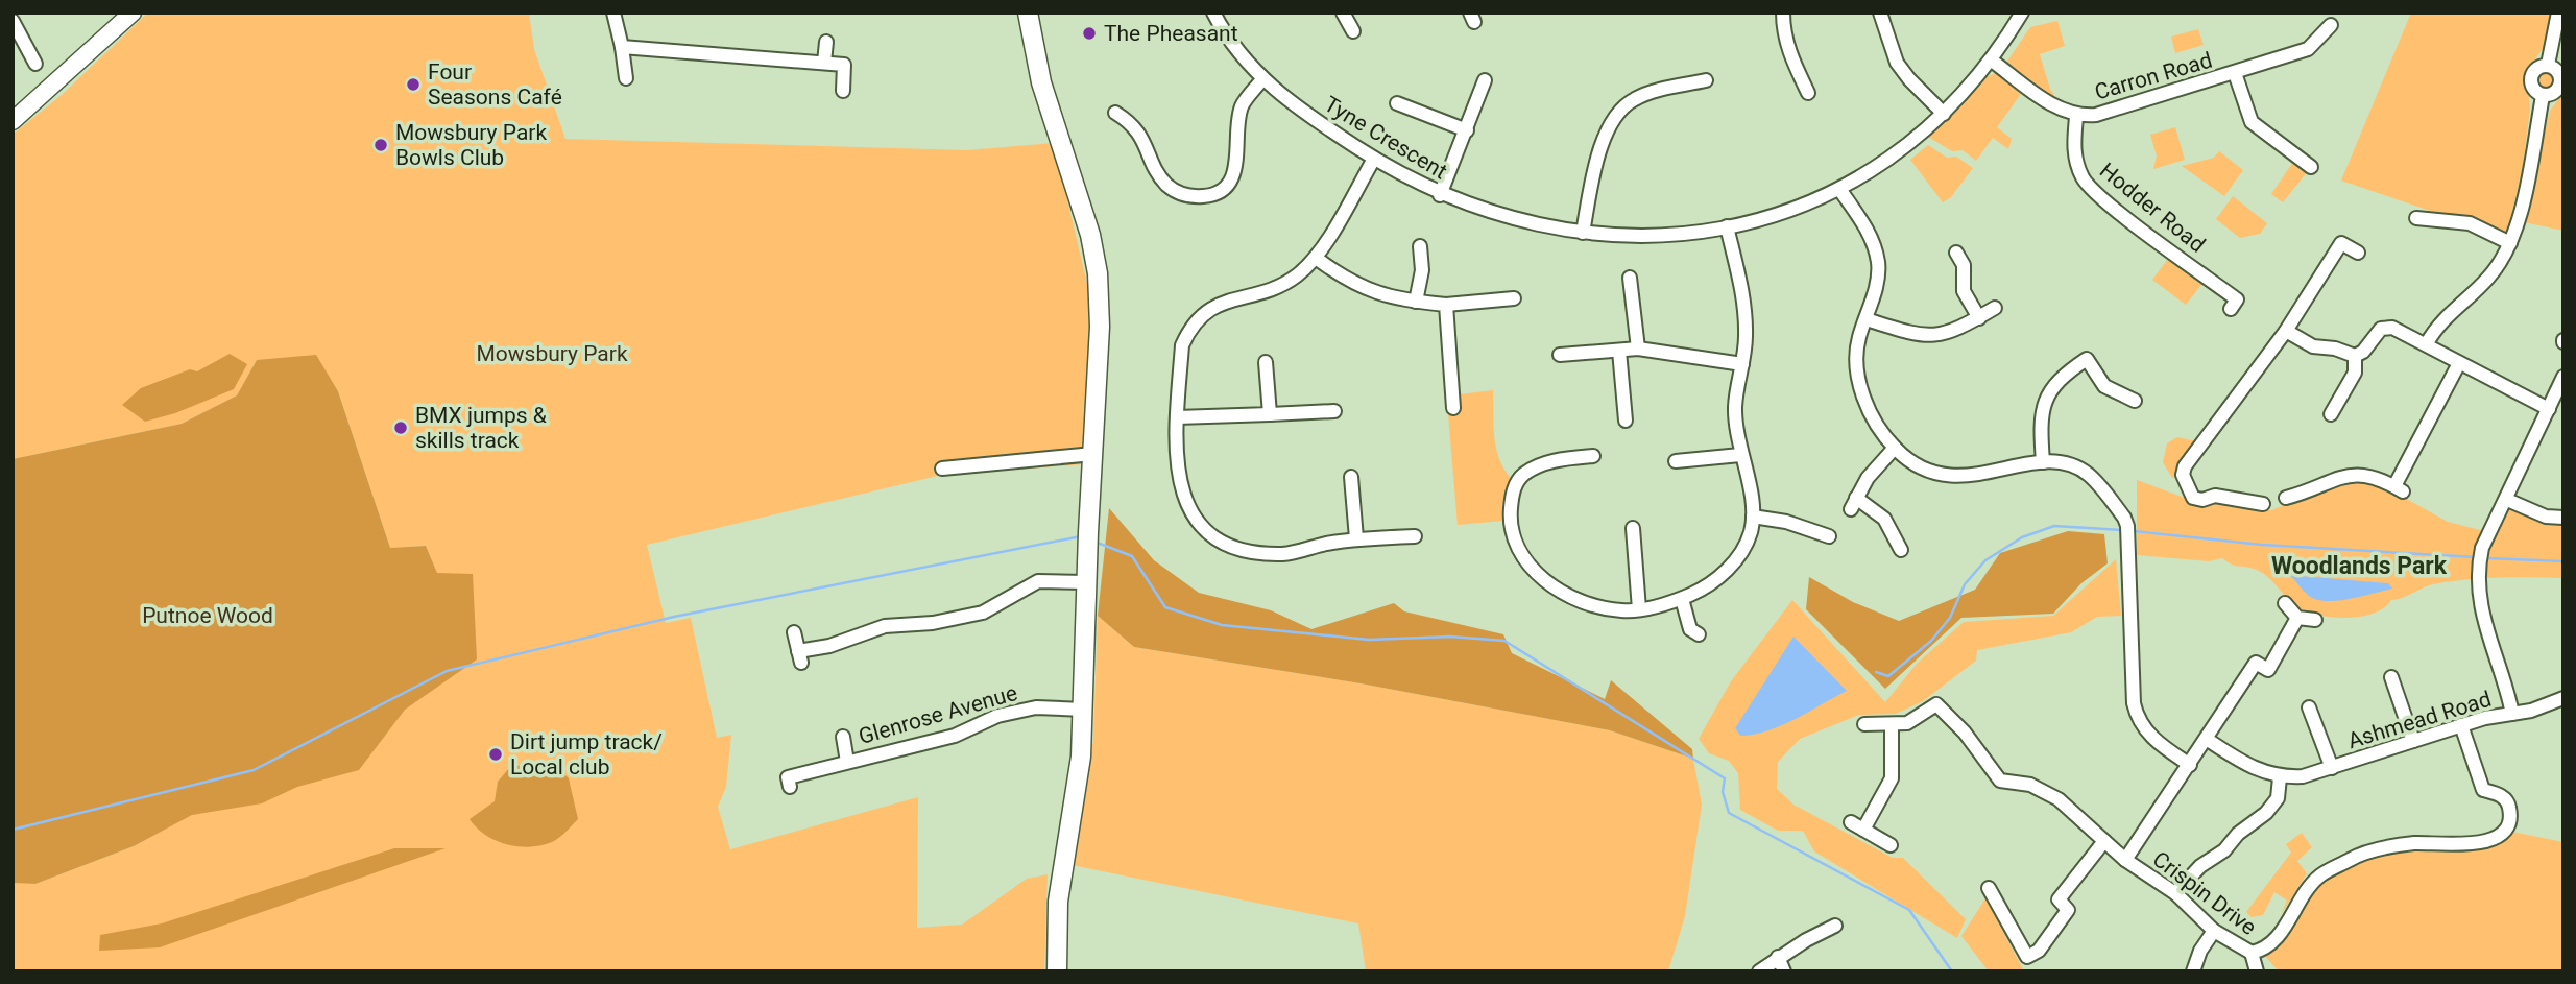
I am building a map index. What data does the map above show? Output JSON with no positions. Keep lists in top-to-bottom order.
{
  "streets": {
    "street": [
      "Carron Road",
      "Tyne Crescent",
      "Hodder Road",
      "Glenrose Avenue",
      "Ashmead Road",
      "Crispin Drive"
    ]
  },
  "crossings": [
    ["Carron Road", "Tyne Crescent"],
    ["Carron Road", "Hodder Road"],
    ["Ashmead Road", "Crispin Drive"]
  ],
  "districts": ["Woodlands Park"],
  "parks": ["Mowsbury Park", "Putnoe Wood"],
  "places": [
    "The Pheasant",
    "Four Seasons Café",
    "Mowsbury Park Bowls Club",
    "BMX jumps & skills track",
    "Dirt jump track/ Local club"
  ]
}
